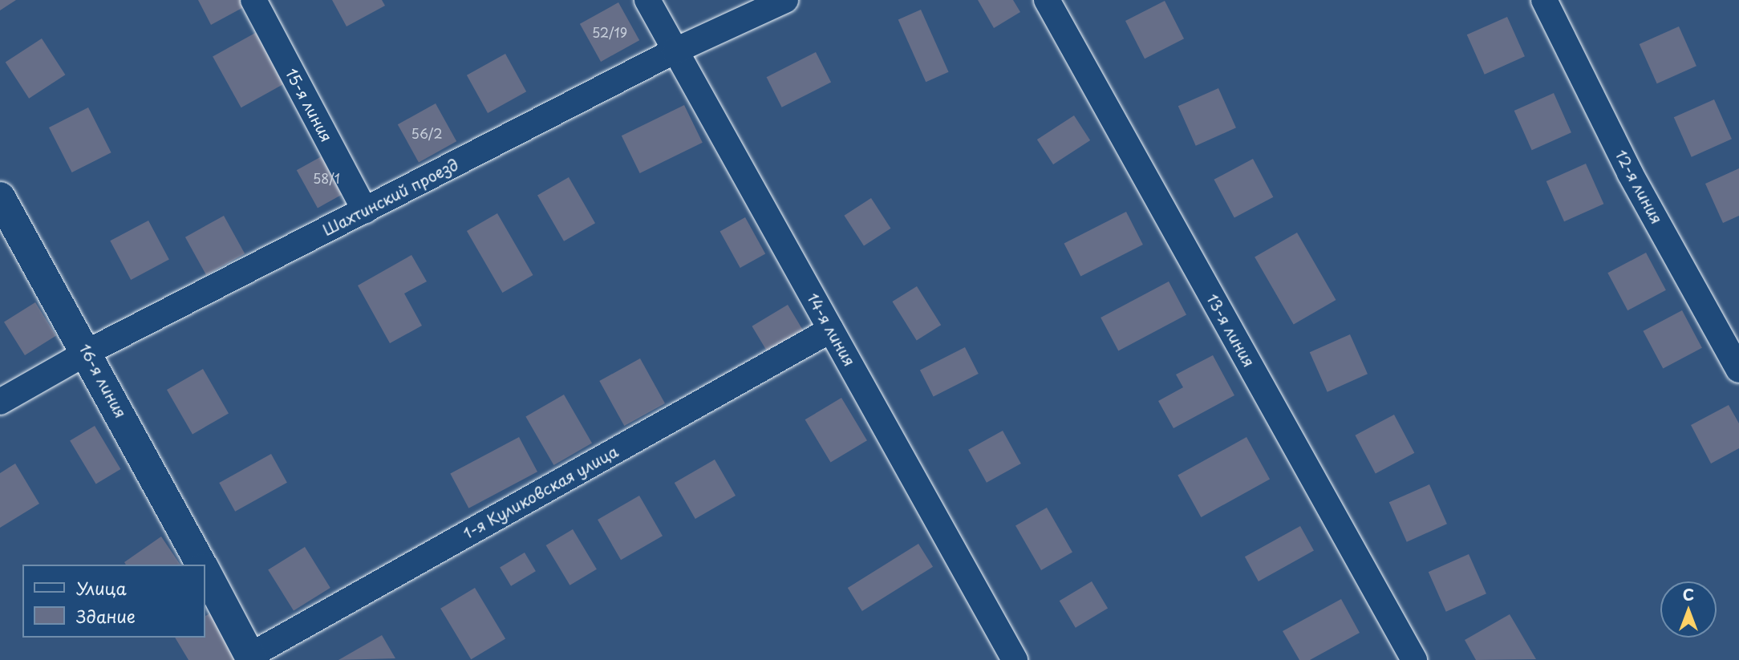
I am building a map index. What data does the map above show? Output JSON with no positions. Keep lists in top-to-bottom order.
{
  "streets": {
    "street": [
      "15-я линия",
      "12-я линия",
      "Шахтинский проезд",
      "14-я линия",
      "13-я линия",
      "16-я линия",
      "1-я Куликовская улица"
    ]
  },
  "crossings": [
    ["15-я линия", "Шахтинский проезд"],
    ["Шахтинский проезд", "14-я линия"],
    ["Шахтинский проезд", "16-я линия"],
    ["14-я линия", "1-я Куликовская улица"],
    ["16-я линия", "1-я Куликовская улица"]
  ],
  "house_numbers": ["52/19", "56/2", "58/1"],
  "legend": ["Улица", "Здание"],
  "north": "top"
}
